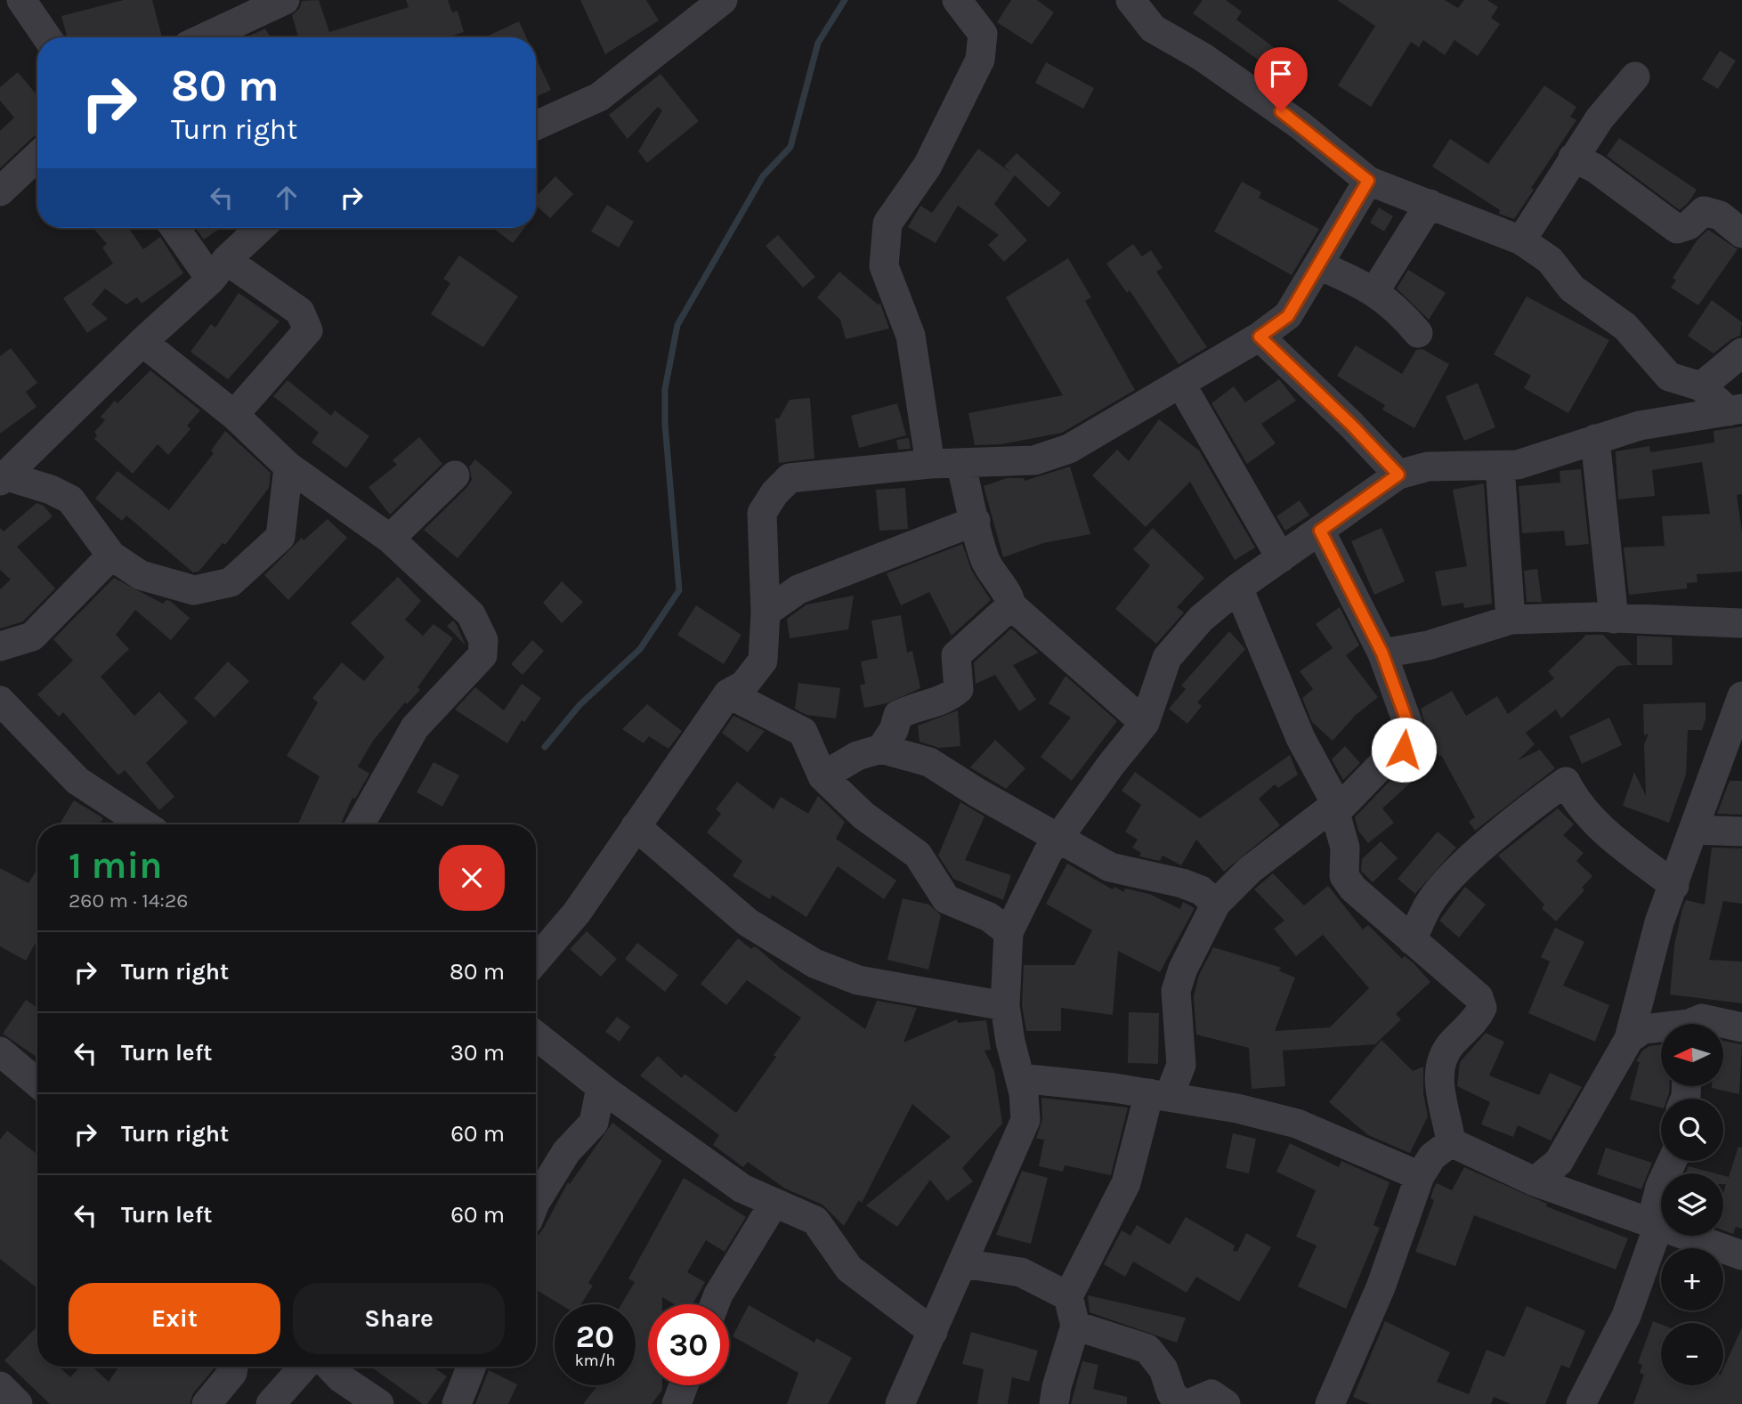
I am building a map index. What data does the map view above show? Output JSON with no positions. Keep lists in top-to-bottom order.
{
  "north": "left",
  "page": {
    "turn": ["80 m", "Turn right"],
    "heading": ["1 min", "260 m · 14:26"],
    "list": [
      {
        "name": "Turn right",
        "value": "80 m"
      },
      {
        "name": "Turn left",
        "value": "30 m"
      },
      {
        "name": "Turn right",
        "value": "60 m"
      },
      {
        "name": "Turn left",
        "value": "60 m"
      }
    ],
    "map_buttons": ["+", "−"],
    "buttons": ["Exit", "Share"],
    "speed": "20 km/h",
    "limit": "30"
  }
}
